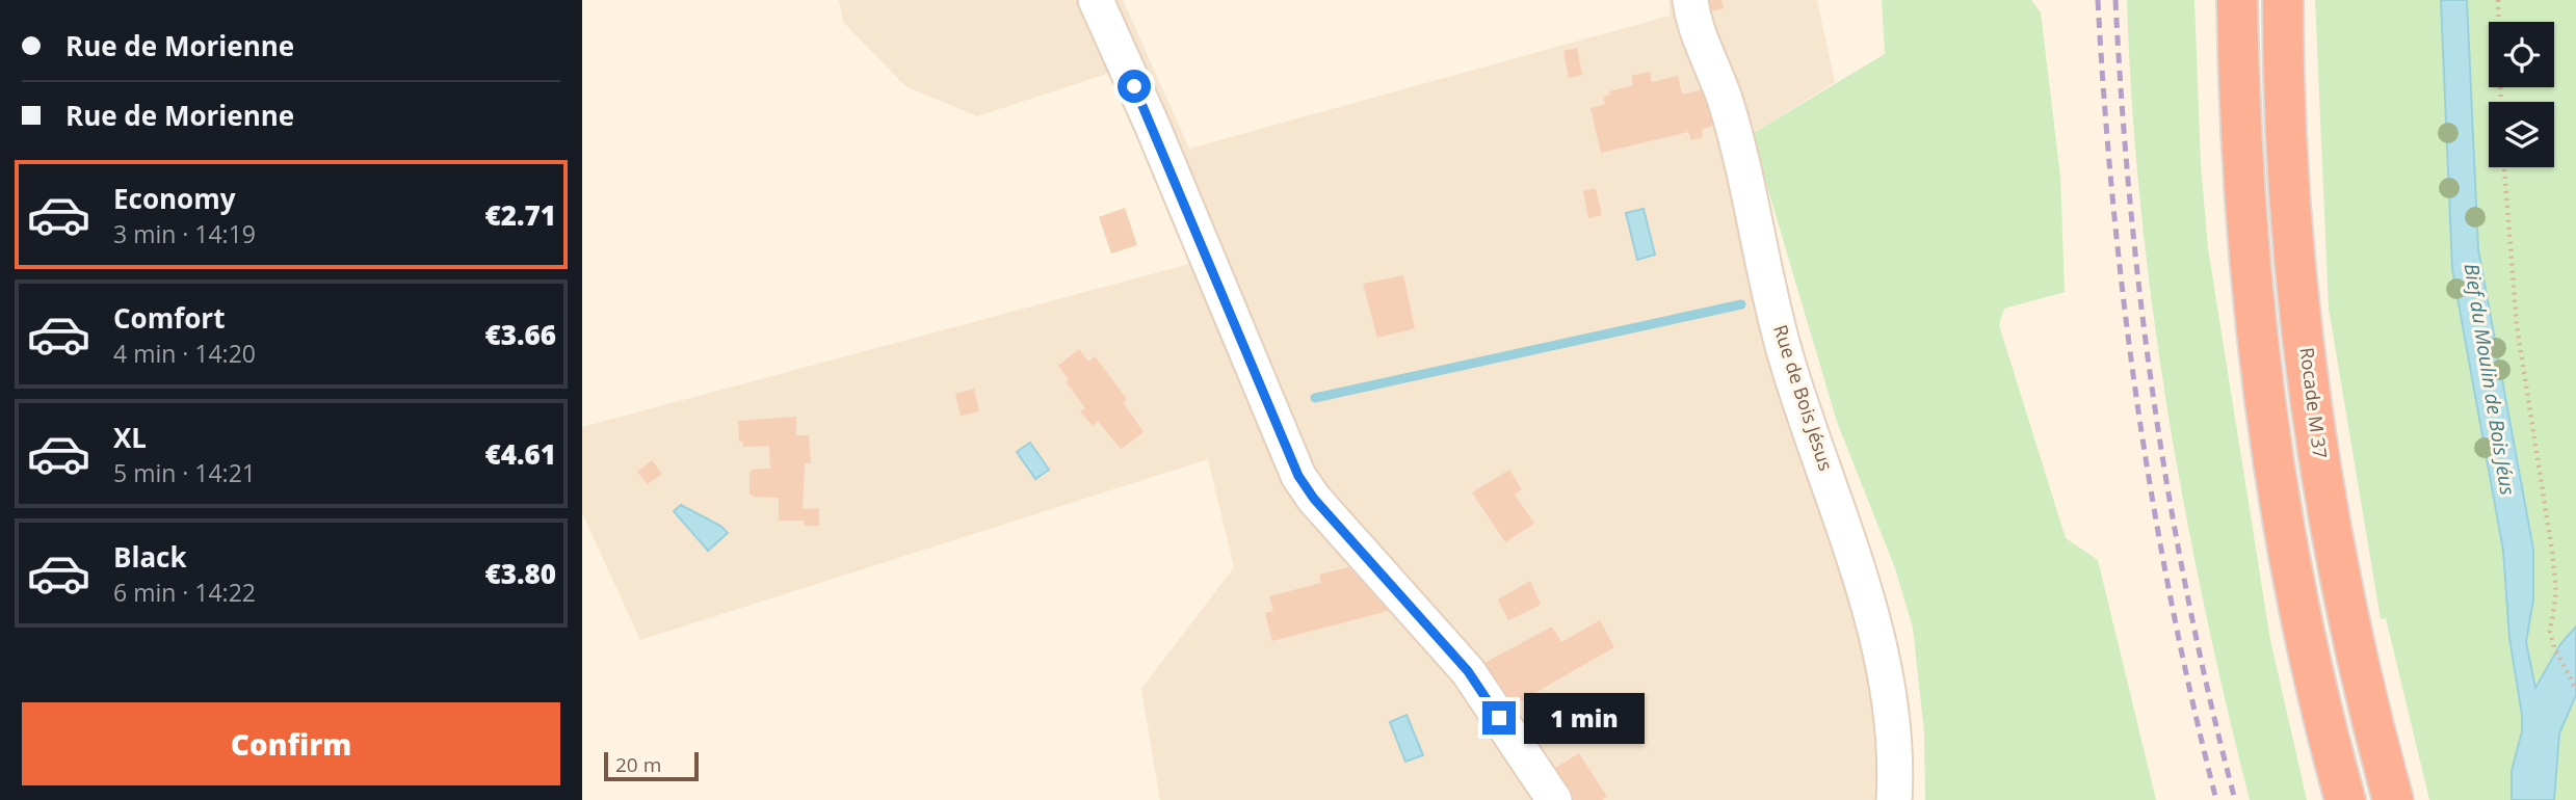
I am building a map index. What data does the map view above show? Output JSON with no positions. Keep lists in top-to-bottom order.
{
  "streets": {
    "highway": ["Rocade M 37"],
    "street": ["Rue de Bois Jésus"]
  },
  "water": ["Bief du Moulin de Bois Jéus"],
  "scale_bar": "20 m",
  "page": {
    "banner": ["Rue de Morienne", "Rue de Morienne"],
    "list": [
      {
        "name": "Economy",
        "note": "3 min · 14:19",
        "value": "€2.71"
      },
      {
        "name": "Comfort",
        "note": "4 min · 14:20",
        "value": "€3.66"
      },
      {
        "name": "XL",
        "note": "5 min · 14:21",
        "value": "€4.61"
      },
      {
        "name": "Black",
        "note": "6 min · 14:22",
        "value": "€3.80"
      }
    ],
    "buttons": "Confirm",
    "bubble": "1 min",
    "scale": "20 m"
  }
}
